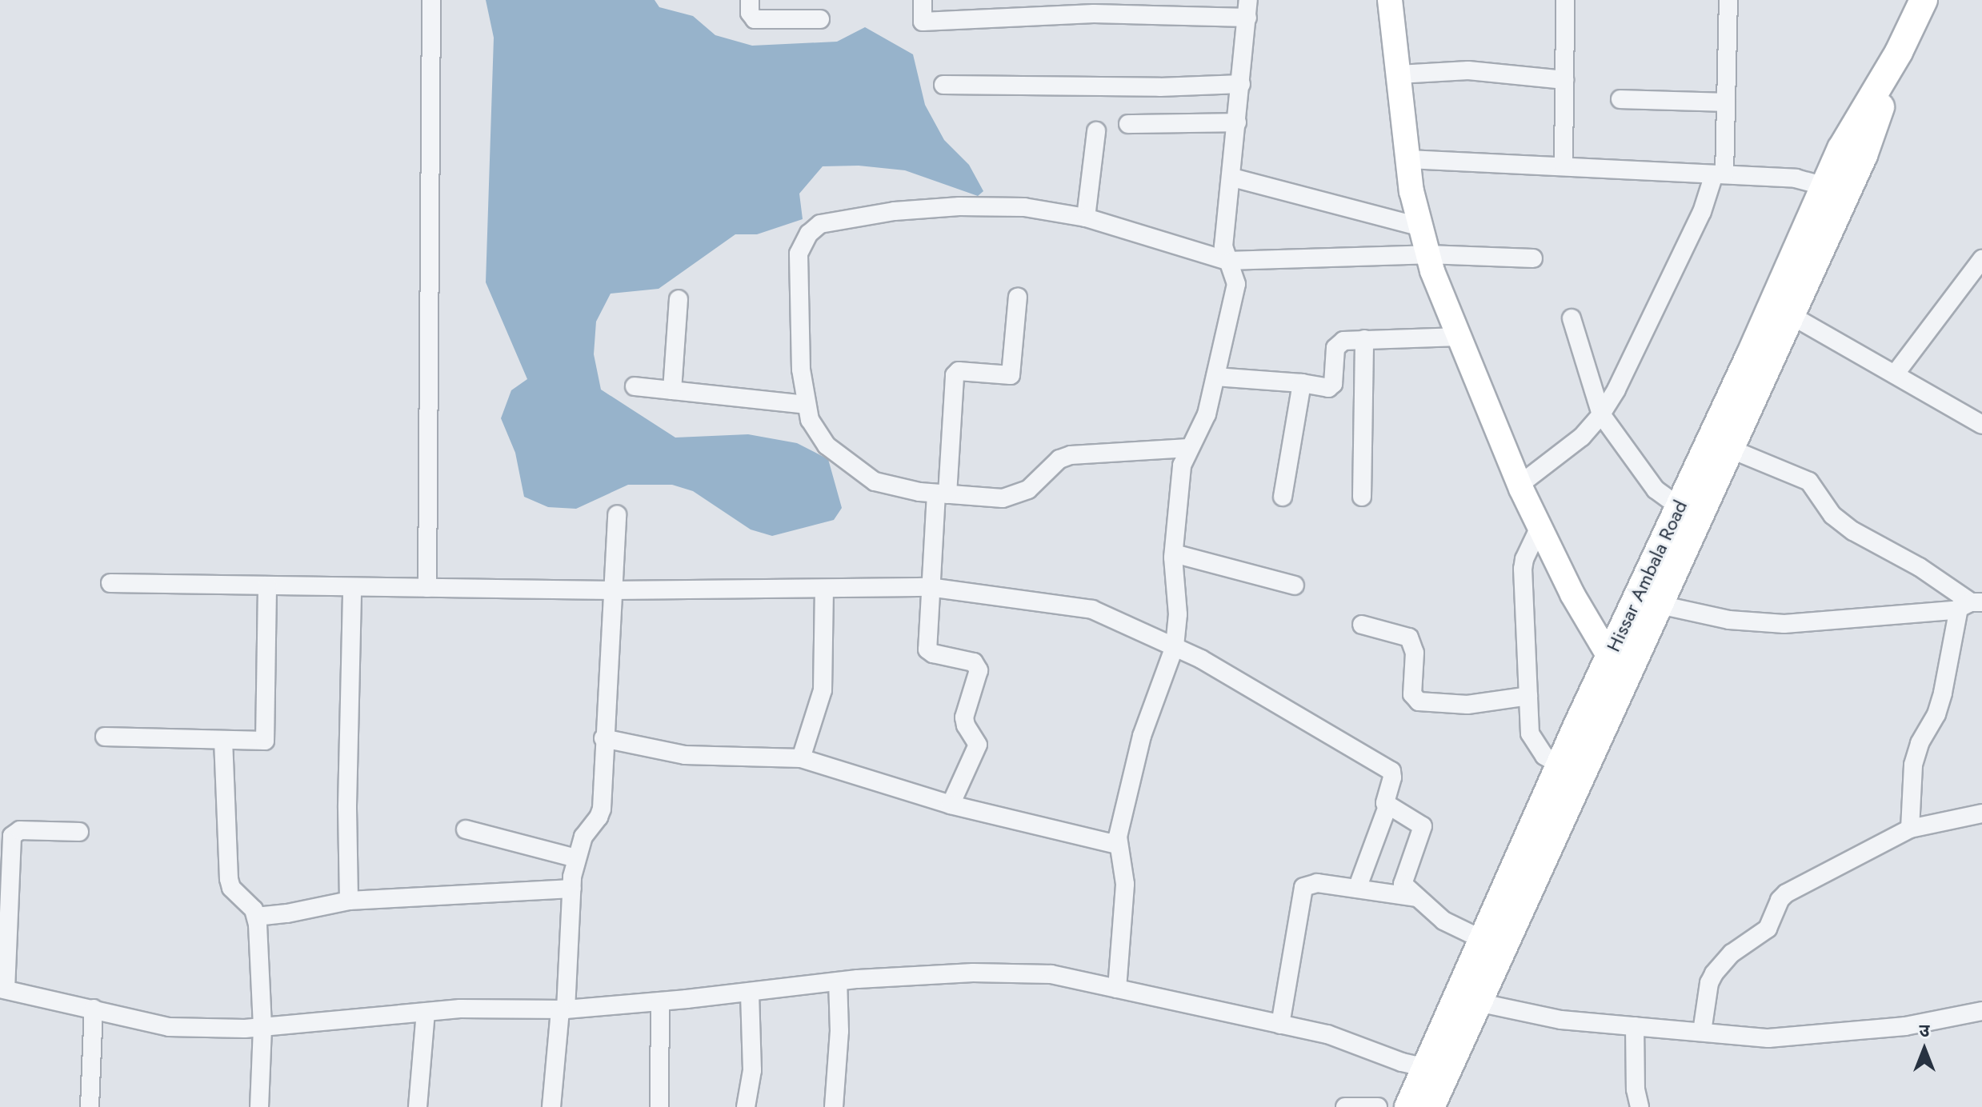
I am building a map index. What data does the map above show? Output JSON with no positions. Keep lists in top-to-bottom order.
{
  "streets": {
    "main road": ["Hissar Ambala Road"]
  },
  "north": "top"
}
